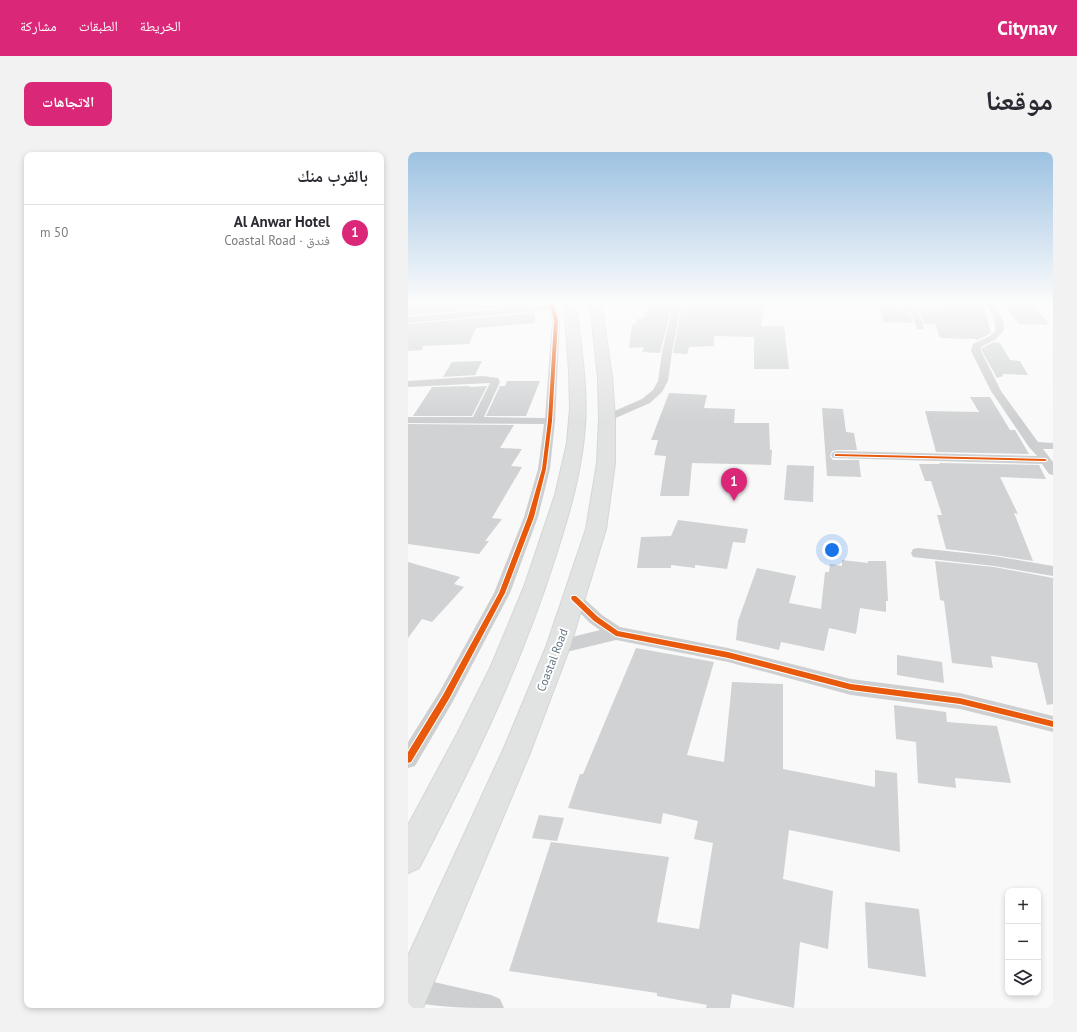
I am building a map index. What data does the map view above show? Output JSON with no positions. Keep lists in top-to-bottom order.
{
  "streets": {
    "highway": ["Coastal Road"]
  },
  "page": {
    "header": "Citynav",
    "nav": ["الخريطة", "الطبقات", "مشاركة"],
    "title": "موقعنا",
    "buttons": "الاتجاهات",
    "heading": "بالقرب منك",
    "list": [
      {
        "mark": "1",
        "name": "Al Anwar Hotel",
        "note": "فندق · Coastal Road",
        "value": "50 m"
      }
    ],
    "pins": "1",
    "map_buttons": ["+", "−"]
  }
}
